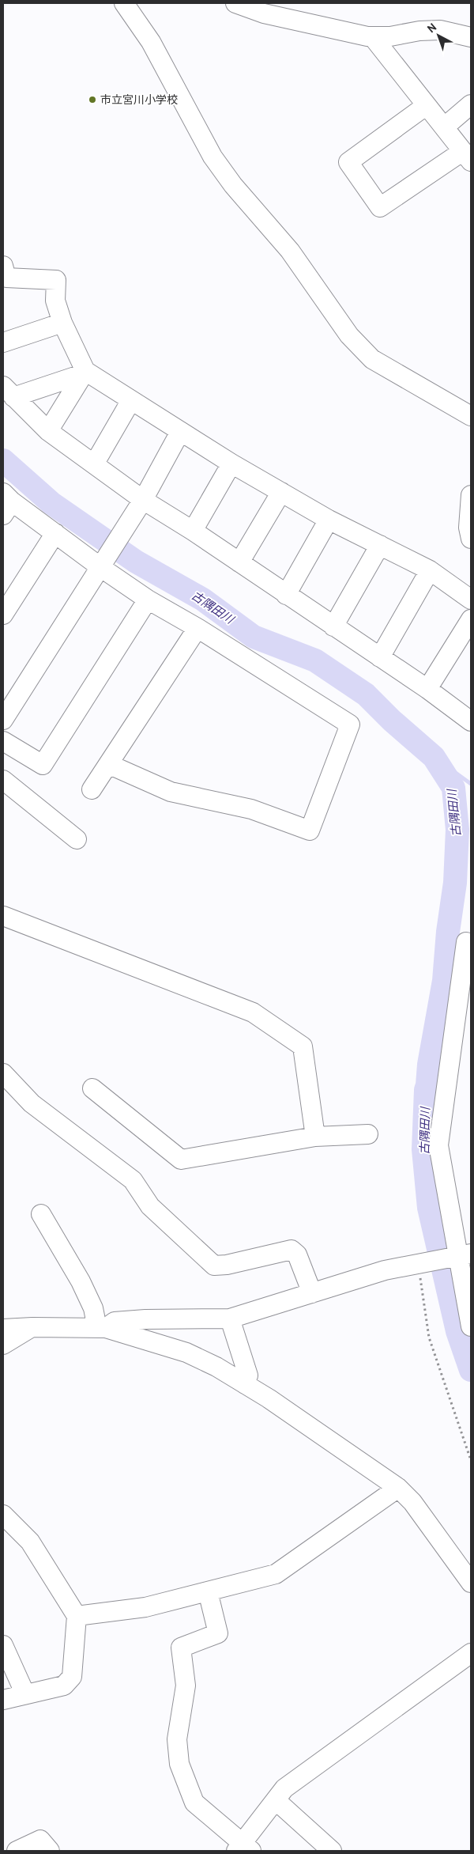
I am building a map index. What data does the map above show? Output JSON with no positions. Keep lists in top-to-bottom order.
{
  "water": ["古隅田川"],
  "places": ["市立宮川小学校"],
  "north": "top left"
}
